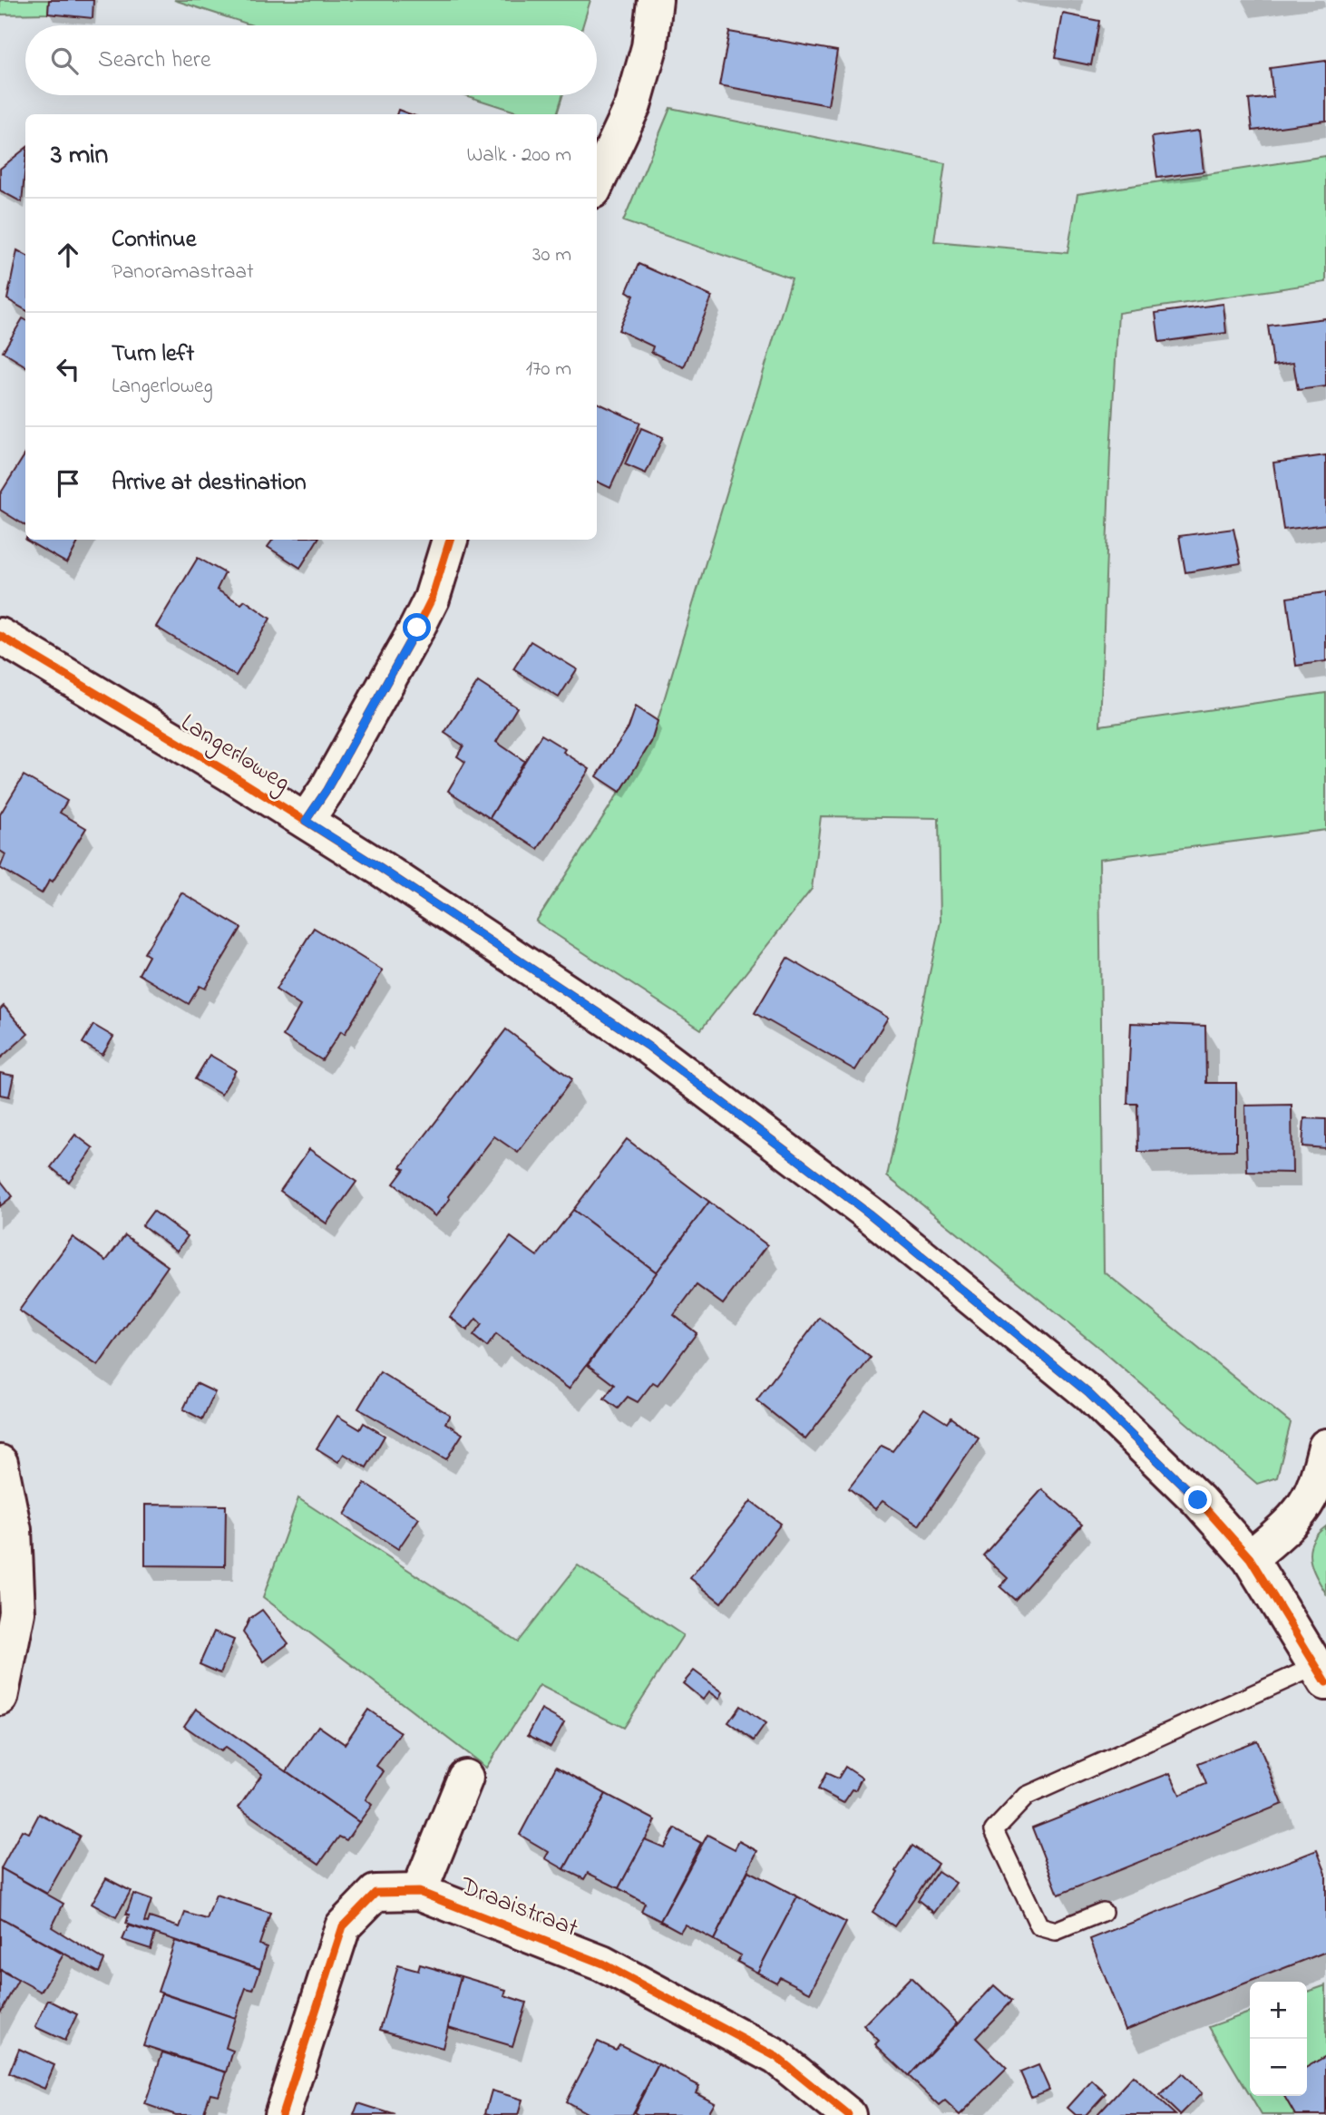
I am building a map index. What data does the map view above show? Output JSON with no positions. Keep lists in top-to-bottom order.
{
  "streets": {
    "street": ["Langerloweg", "Draaistraat"]
  },
  "page": {
    "search": "Search here",
    "heading": ["3 min", "Walk · 200 m"],
    "list": [
      ["Continue", "Panoramastraat", "30 m"],
      ["Turn left", "Langerloweg", "170 m"],
      "Arrive at destination"
    ],
    "map_buttons": ["+", "−"]
  }
}
